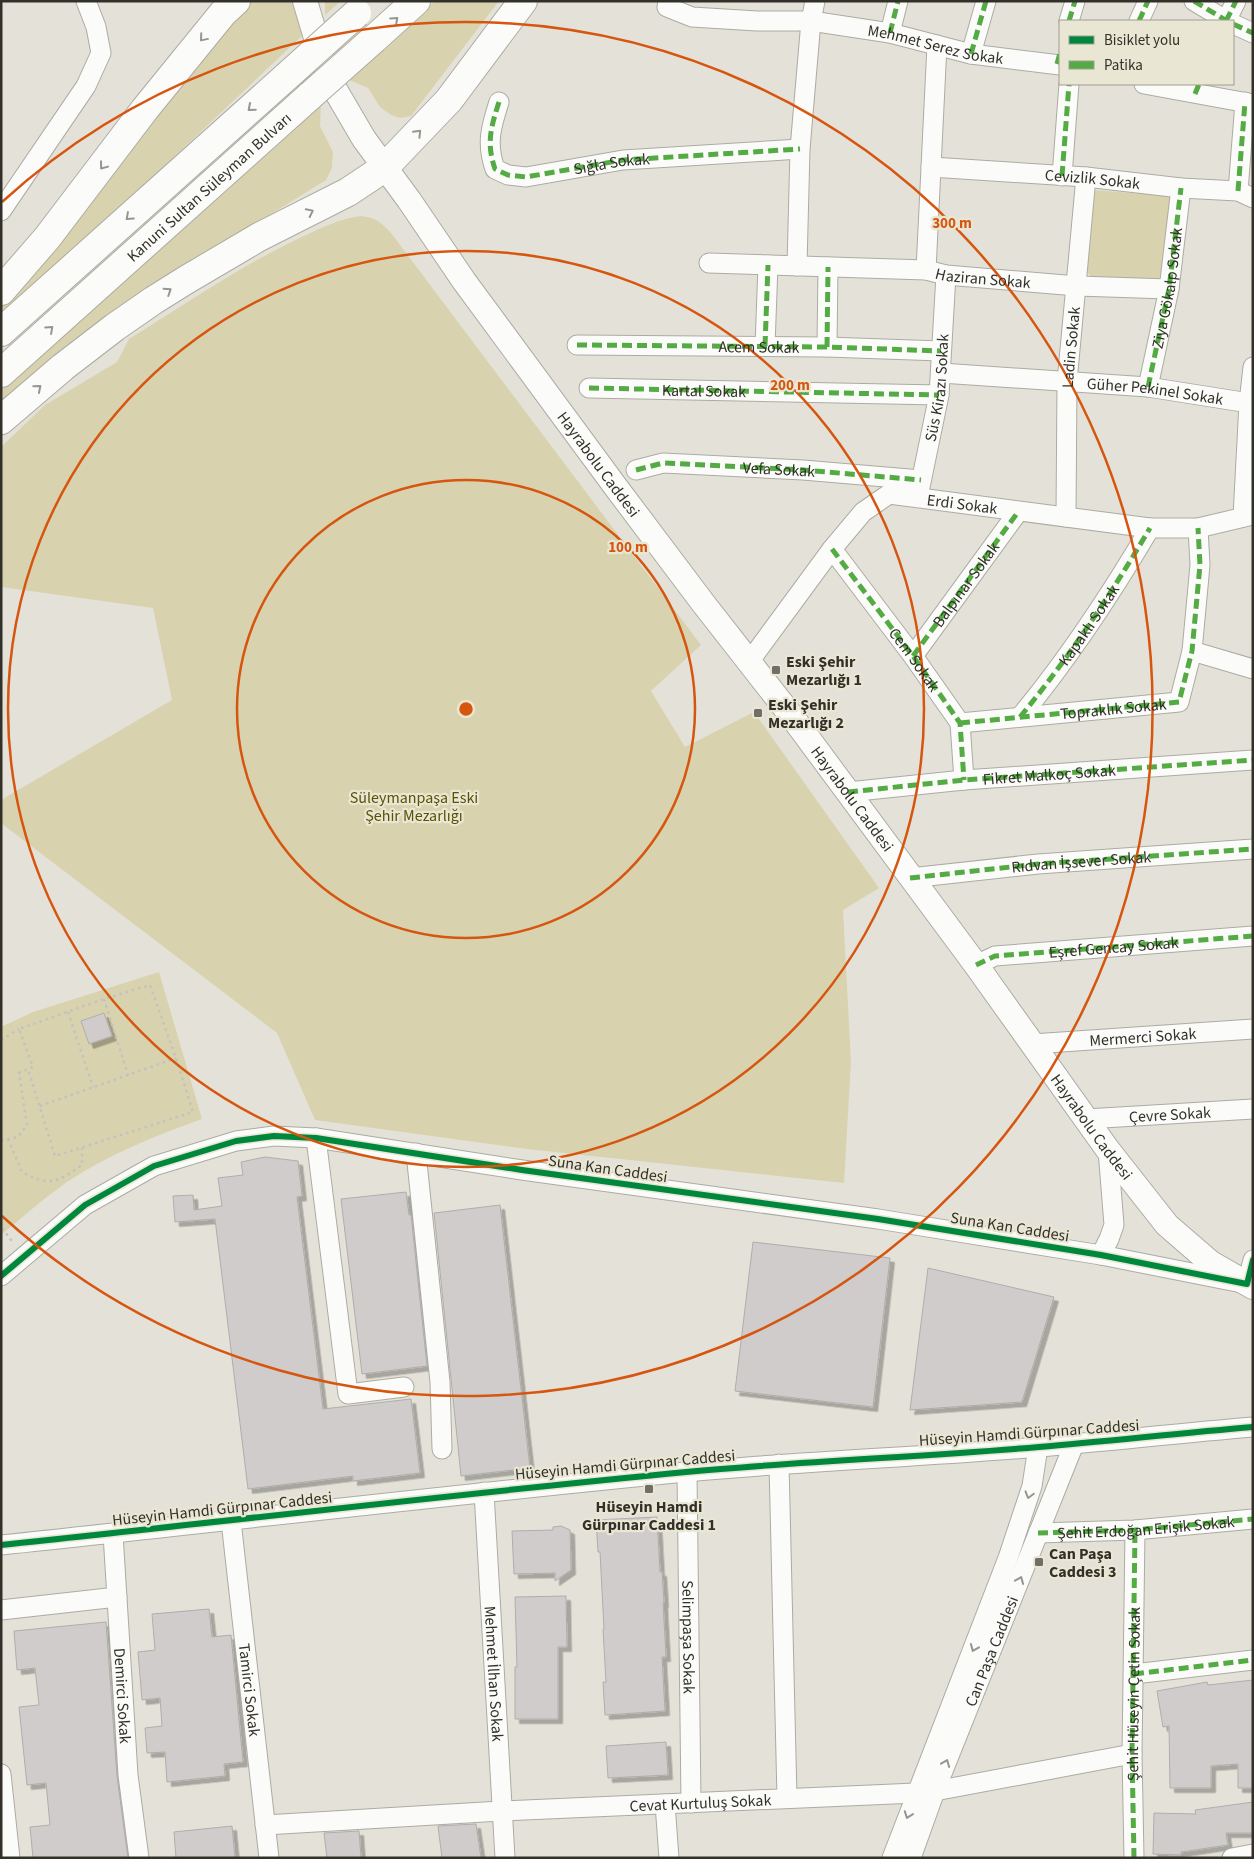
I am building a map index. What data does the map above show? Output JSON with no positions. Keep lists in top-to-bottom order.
{
  "streets": {
    "highway": ["Kanuni Sultan Süleyman Bulvarı"],
    "main road": ["Hayrabolu Caddesi"],
    "street": [
      "Mehmet Serez Sokak",
      "Sığla Sokak",
      "Cevizlik Sokak",
      "Haziran Sokak",
      "Ziya Gökalp Sokak",
      "Acem Sokak",
      "Ladin Sokak",
      "Süs Kirazı Sokak",
      "Kartal Sokak",
      "Güher Pekinel Sokak",
      "Vefa Sokak",
      "Erdi Sokak",
      "Balpınar Sokak",
      "Kapaklı Sokak",
      "Cem Sokak",
      "Topraklık Sokak",
      "Fikret Malkoç Sokak",
      "Rıdvan İşsever Sokak",
      "Eşref Gencay Sokak",
      "Mermerci Sokak",
      "Çevre Sokak",
      "Suna Kan Caddesi",
      "Hüseyin Hamdi Gürpınar Caddesi",
      "Şehit Erdoğan Erişik Sokak",
      "Selimpaşa Sokak",
      "Can Paşa Caddesi",
      "Mehmet İlhan Sokak",
      "Tamirci Sokak",
      "Şehit Hüseyin Çetin Sokak",
      "Demirci Sokak",
      "Cevat Kurtuluş Sokak"
    ]
  },
  "crossings": [
    ["Cevizlik Sokak", "Ziya Gökalp Sokak"],
    ["Cevizlik Sokak", "Ladin Sokak"],
    ["Haziran Sokak", "Ziya Gökalp Sokak"],
    ["Haziran Sokak", "Ladin Sokak"],
    ["Haziran Sokak", "Süs Kirazı Sokak"],
    ["Ziya Gökalp Sokak", "Güher Pekinel Sokak"],
    ["Acem Sokak", "Süs Kirazı Sokak"],
    ["Ladin Sokak", "Güher Pekinel Sokak"],
    ["Ladin Sokak", "Erdi Sokak"],
    ["Süs Kirazı Sokak", "Kartal Sokak"],
    ["Süs Kirazı Sokak", "Güher Pekinel Sokak"],
    ["Süs Kirazı Sokak", "Vefa Sokak"],
    ["Süs Kirazı Sokak", "Erdi Sokak"],
    ["Hayrabolu Caddesi", "Erdi Sokak"],
    ["Hayrabolu Caddesi", "Fikret Malkoç Sokak"],
    ["Hayrabolu Caddesi", "Rıdvan İşsever Sokak"],
    ["Hayrabolu Caddesi", "Eşref Gencay Sokak"],
    ["Hayrabolu Caddesi", "Mermerci Sokak"],
    ["Hayrabolu Caddesi", "Çevre Sokak"],
    ["Hayrabolu Caddesi", "Suna Kan Caddesi"],
    ["Vefa Sokak", "Erdi Sokak"],
    ["Erdi Sokak", "Balpınar Sokak"],
    ["Erdi Sokak", "Kapaklı Sokak"],
    ["Erdi Sokak", "Cem Sokak"],
    ["Erdi Sokak", "Topraklık Sokak"],
    ["Balpınar Sokak", "Cem Sokak"],
    ["Kapaklı Sokak", "Topraklık Sokak"],
    ["Cem Sokak", "Topraklık Sokak"],
    ["Hüseyin Hamdi Gürpınar Caddesi", "Selimpaşa Sokak"],
    ["Hüseyin Hamdi Gürpınar Caddesi", "Can Paşa Caddesi"],
    ["Hüseyin Hamdi Gürpınar Caddesi", "Mehmet İlhan Sokak"],
    ["Hüseyin Hamdi Gürpınar Caddesi", "Tamirci Sokak"],
    ["Hüseyin Hamdi Gürpınar Caddesi", "Demirci Sokak"],
    ["Şehit Erdoğan Erişik Sokak", "Can Paşa Caddesi"],
    ["Şehit Erdoğan Erişik Sokak", "Şehit Hüseyin Çetin Sokak"],
    ["Selimpaşa Sokak", "Cevat Kurtuluş Sokak"],
    ["Can Paşa Caddesi", "Cevat Kurtuluş Sokak"],
    ["Mehmet İlhan Sokak", "Cevat Kurtuluş Sokak"],
    ["Tamirci Sokak", "Cevat Kurtuluş Sokak"],
    ["Şehit Hüseyin Çetin Sokak", "Cevat Kurtuluş Sokak"]
  ],
  "parks": ["Süleymanpaşa Eski Şehir Mezarlığı"],
  "places": {
    "transit": [
      "Eski Şehir Mezarlığı 1",
      "Eski Şehir Mezarlığı 2",
      "Hüseyin Hamdi Gürpınar Caddesi 1",
      "Can Paşa Caddesi 3"
    ]
  },
  "legend": ["Bisiklet yolu", "Patika"],
  "rings": ["300 m", "200 m", "100 m"]
}
